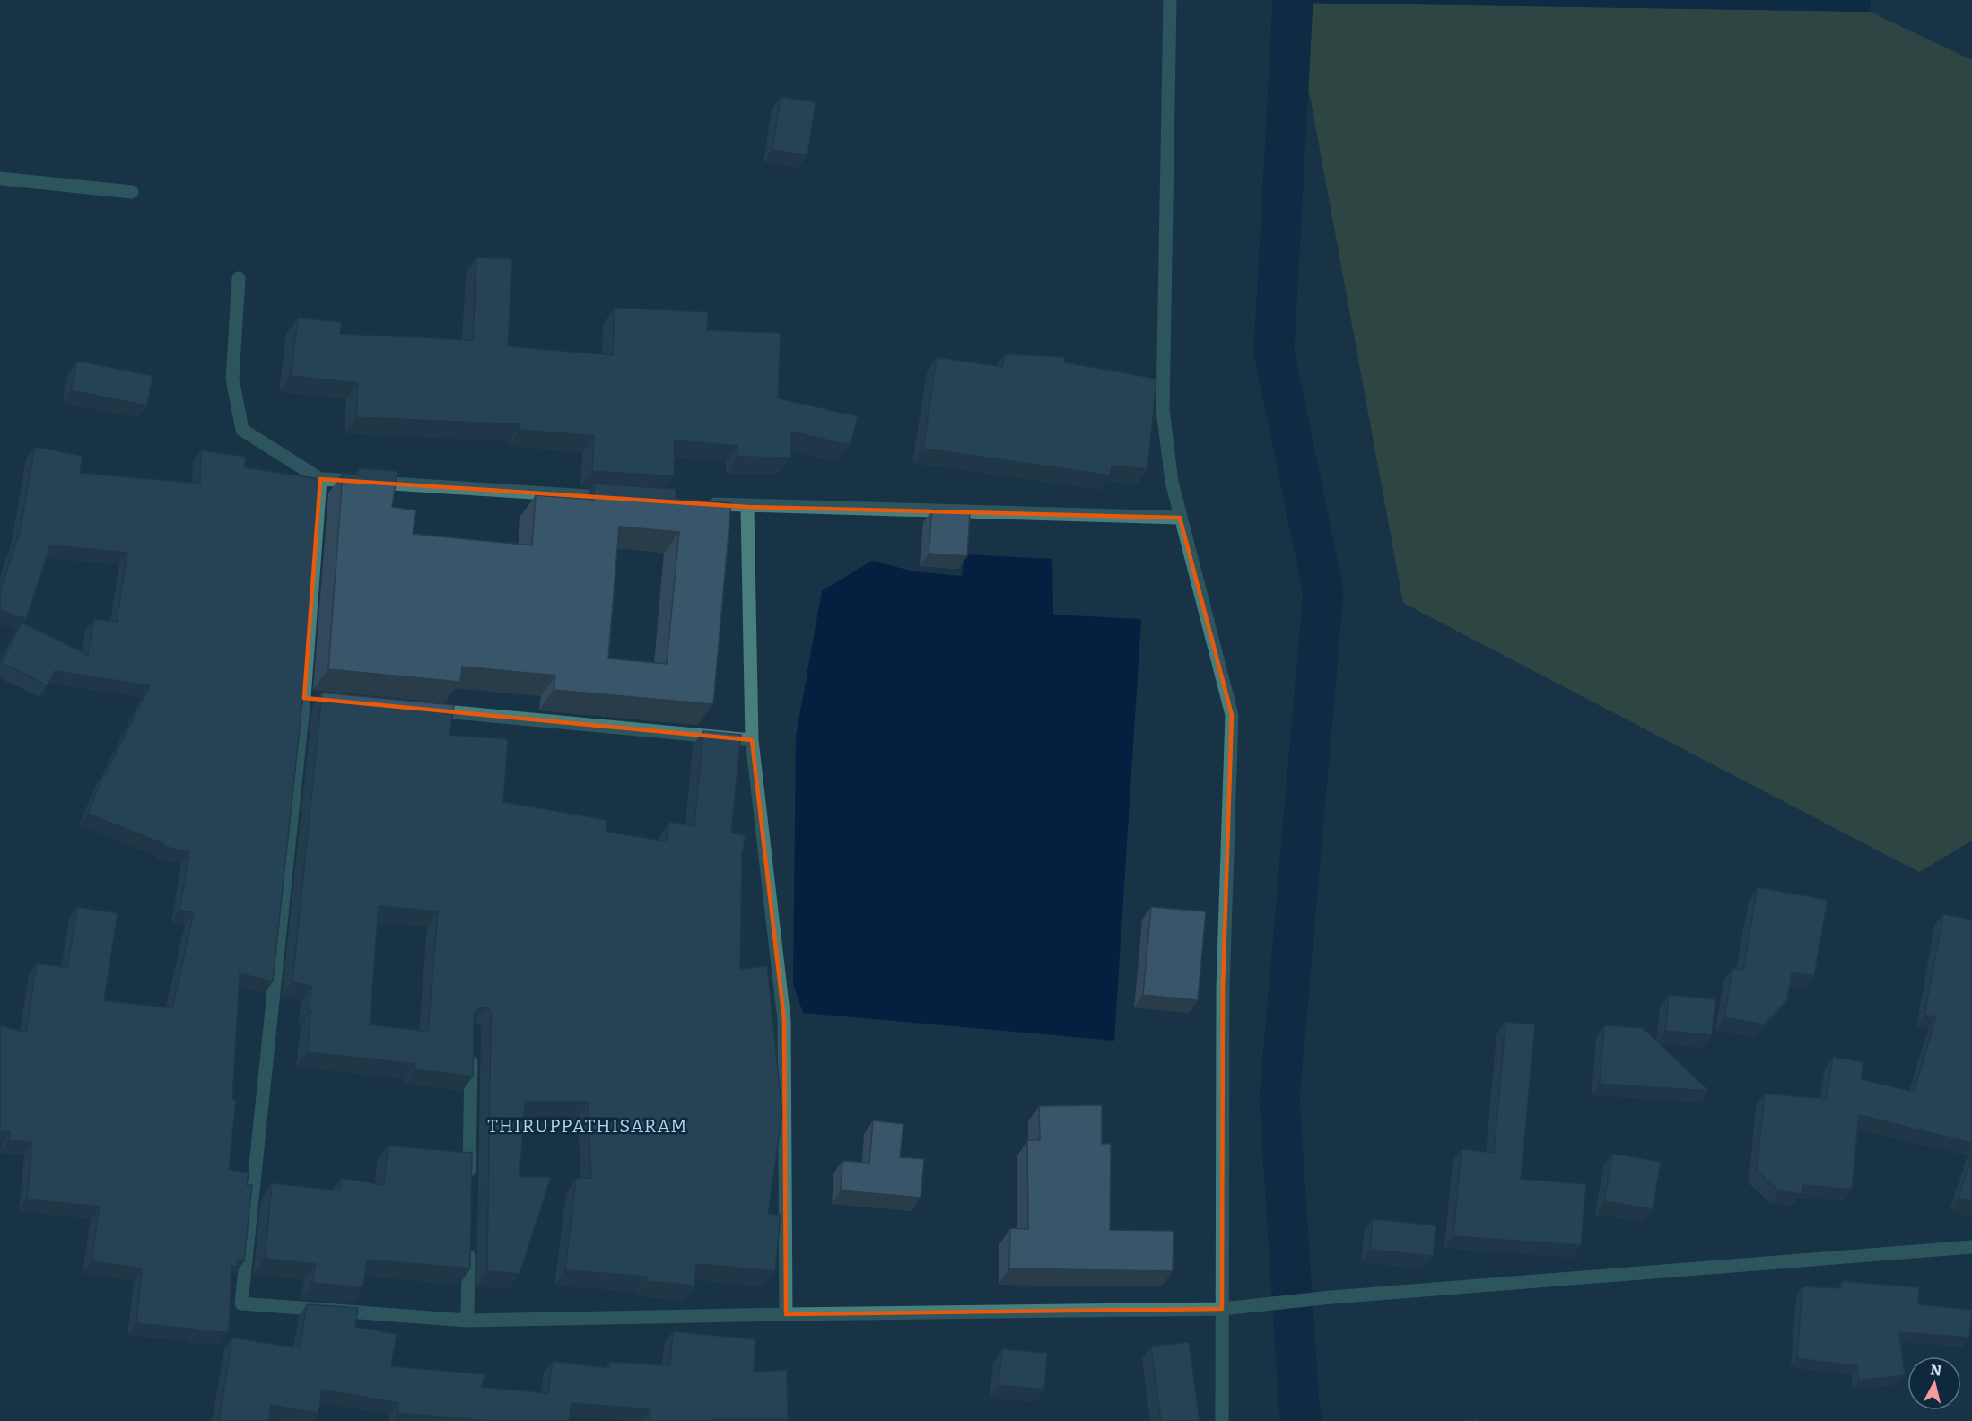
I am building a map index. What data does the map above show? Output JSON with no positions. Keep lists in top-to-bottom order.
{
  "districts": ["THIRUPPATHISARAM"],
  "north": "top"
}
